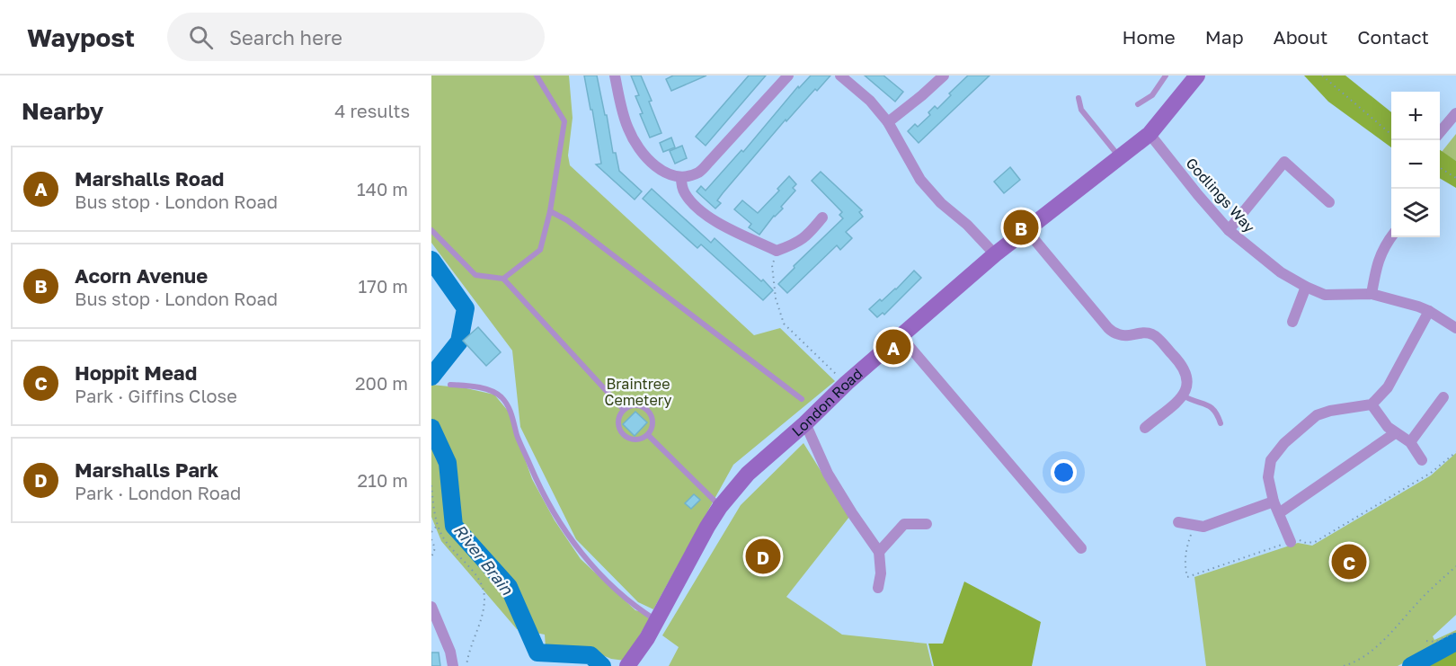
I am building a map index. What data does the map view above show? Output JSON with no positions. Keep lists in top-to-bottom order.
{
  "streets": {
    "street": ["Godlings Way", "London Road"]
  },
  "crossings": [
    ["Godlings Way", "London Road"]
  ],
  "water": ["River Brain"],
  "parks": ["Braintree Cemetery"],
  "page": {
    "header": "Waypost",
    "search": "Search here",
    "nav": [
      "Home",
      "Map",
      "About",
      "Contact"
    ],
    "heading": ["Nearby", "4 results"],
    "map_buttons": ["+", "−"],
    "list": [
      {
        "mark": "A",
        "name": "Marshalls Road",
        "note": "Bus stop · London Road",
        "value": "140 m"
      },
      {
        "mark": "B",
        "name": "Acorn Avenue",
        "note": "Bus stop · London Road",
        "value": "170 m"
      },
      {
        "mark": "C",
        "name": "Hoppit Mead",
        "note": "Park · Giffins Close",
        "value": "200 m"
      },
      {
        "mark": "D",
        "name": "Marshalls Park",
        "note": "Park · London Road",
        "value": "210 m"
      }
    ],
    "pins": [
      "B",
      "A",
      "D",
      "C"
    ]
  }
}
